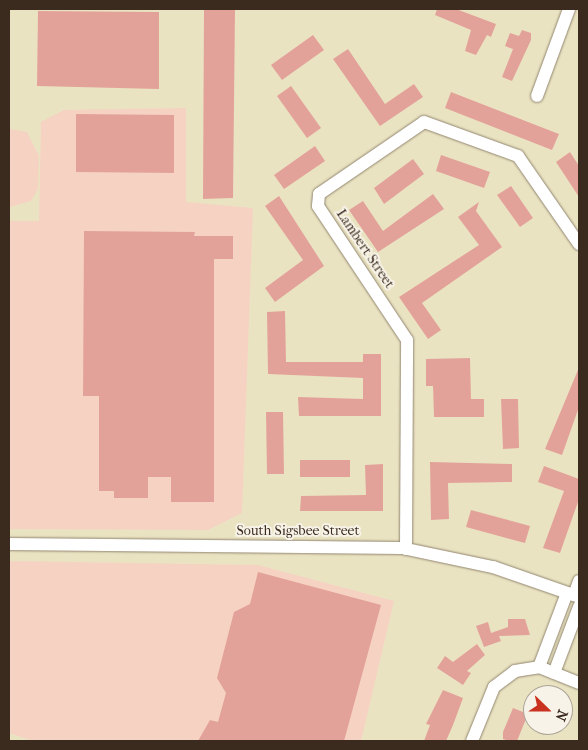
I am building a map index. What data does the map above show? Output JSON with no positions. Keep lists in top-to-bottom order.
{
  "streets": {
    "street": ["Lambert Street", "South Sigsbee Street"]
  },
  "crossings": [
    ["Lambert Street", "South Sigsbee Street"]
  ],
  "north": "right"
}
